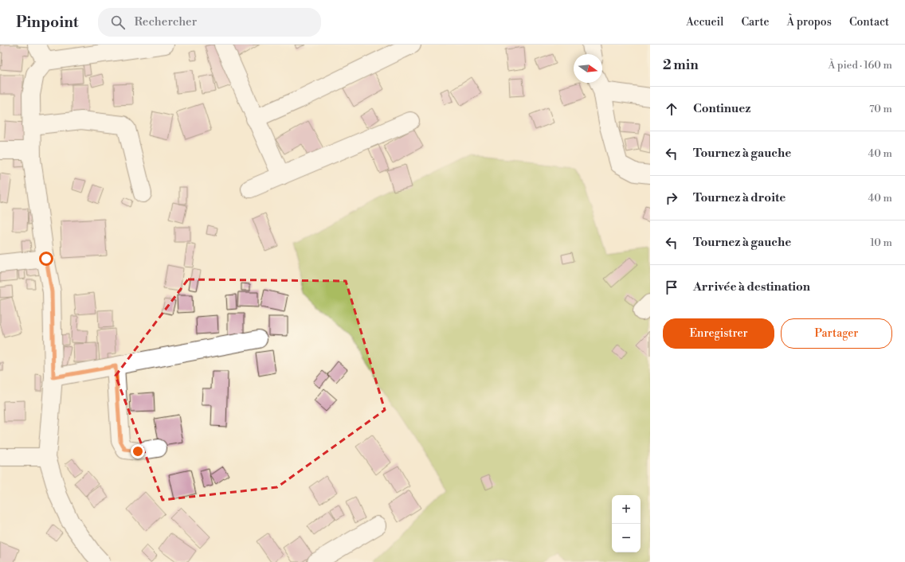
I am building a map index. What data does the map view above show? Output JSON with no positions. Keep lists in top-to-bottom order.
{
  "north": "right",
  "page": {
    "header": "Pinpoint",
    "search": "Rechercher",
    "nav": [
      "Accueil",
      "Carte",
      "À propos",
      "Contact"
    ],
    "heading": ["2 min", "À pied · 160 m"],
    "list": [
      ["Continuez", "70 m"],
      ["Tournez à gauche", "40 m"],
      ["Tournez à droite", "40 m"],
      ["Tournez à gauche", "10 m"],
      "Arrivée à destination"
    ],
    "buttons": ["Enregistrer", "Partager"],
    "map_buttons": ["+", "−"]
  }
}
